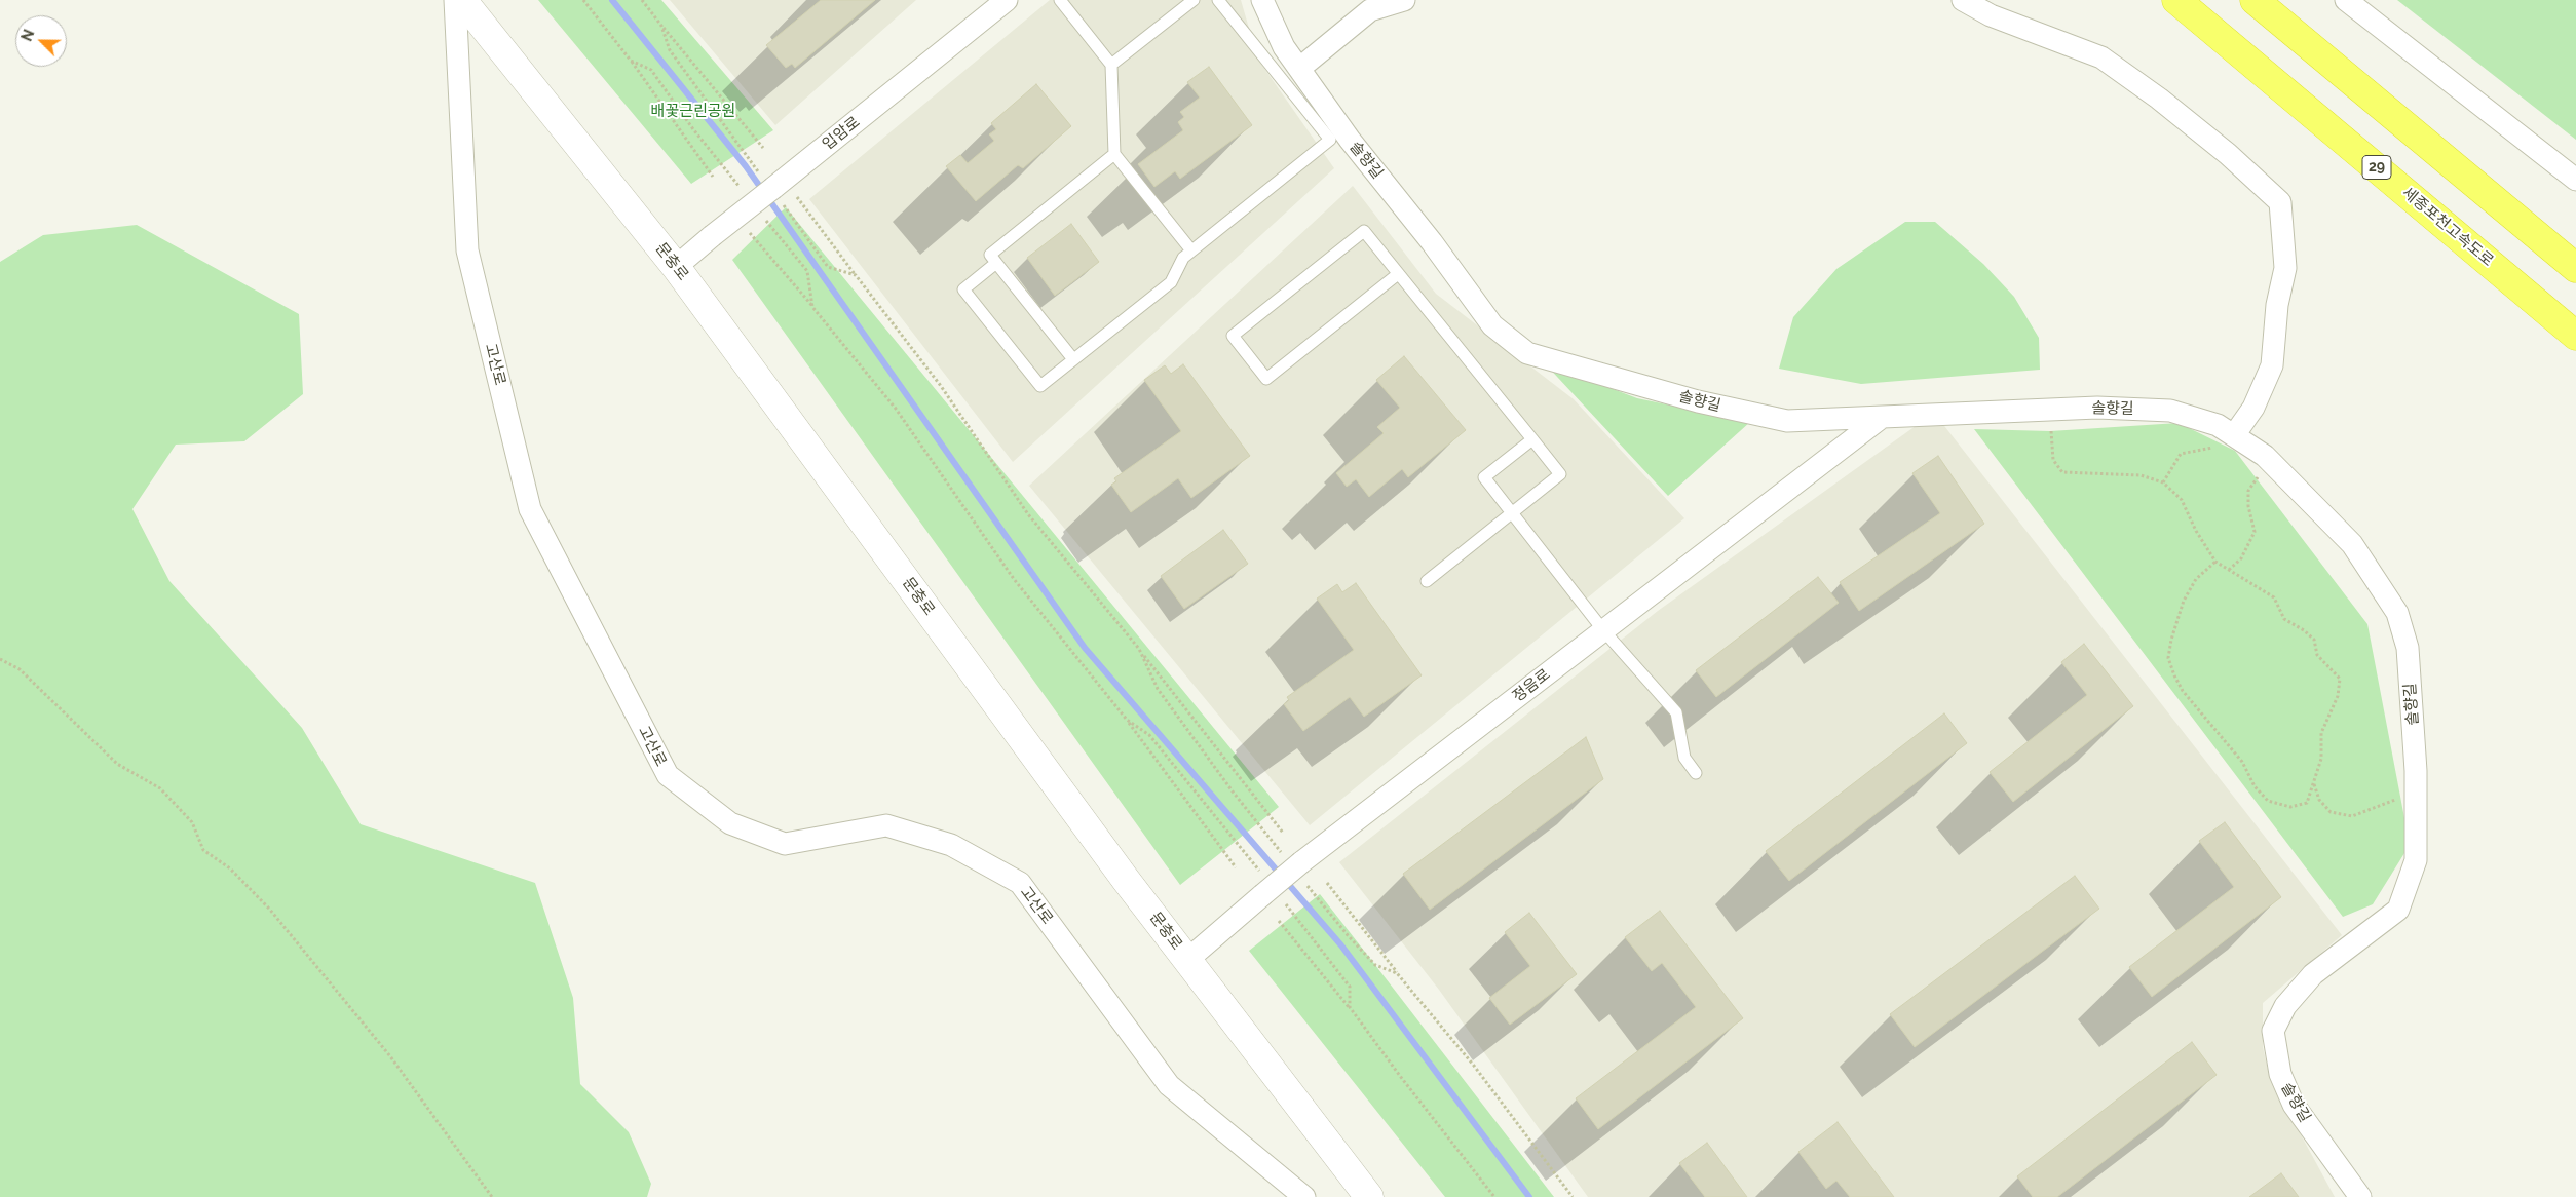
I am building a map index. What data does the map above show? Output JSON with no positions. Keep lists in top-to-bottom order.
{
  "streets": {
    "highway": ["29", "세종포천고속도로"],
    "street": [
      "입암로",
      "솔향길",
      "문충로",
      "고산로",
      "정음로"
    ]
  },
  "crossings": [
    ["입암로", "문충로"],
    ["솔향길", "정음로"],
    ["문충로", "정음로"]
  ],
  "parks": ["배꽃근린공원"],
  "north": "top left"
}
